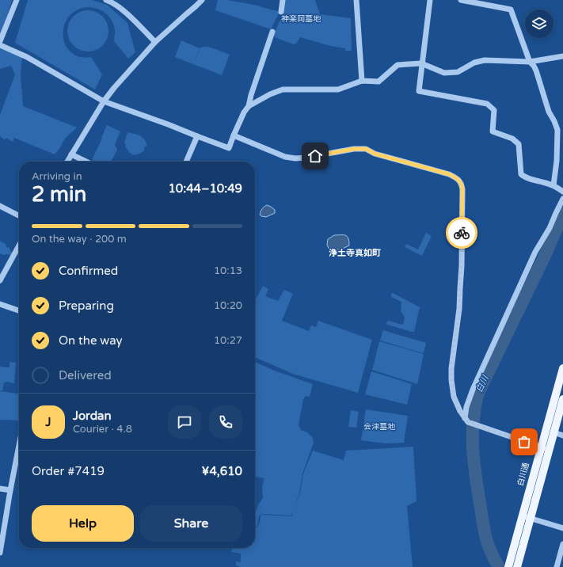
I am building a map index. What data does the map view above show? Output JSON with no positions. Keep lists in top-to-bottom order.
{
  "streets": {
    "main road": ["白川通"]
  },
  "districts": ["浄土寺真如町"],
  "water": ["白川"],
  "parks": ["神楽岡墓地", "会津墓地"],
  "page": {
    "heading": ["2 min", "Arriving in", "10:44–10:49"],
    "panel": [
      "Jordan",
      "Courier · 4.8",
      "Order #7419",
      "¥4,610"
    ],
    "bar": "On the way · 200 m",
    "list": [
      ["Confirmed", "10:13"],
      ["Preparing", "10:20"],
      ["On the way", "10:27"],
      "Delivered"
    ],
    "round": "J",
    "buttons": ["Help", "Share"]
  }
}
